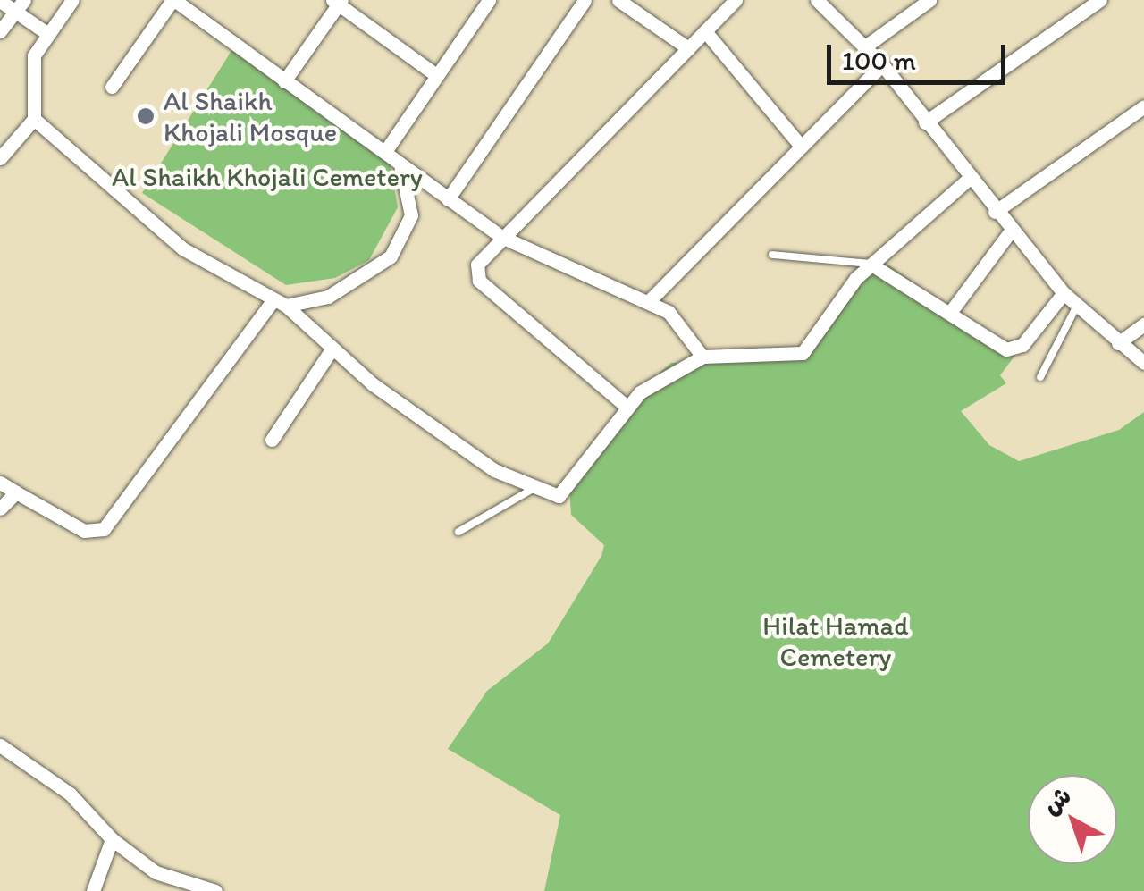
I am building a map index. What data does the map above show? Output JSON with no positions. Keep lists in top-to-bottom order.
{
  "parks": ["Al Shaikh Khojali Cemetery", "Hilat Hamad Cemetery"],
  "places": ["Al Shaikh Khojali Mosque"],
  "scale_bar": "100 m",
  "north": "top left"
}
